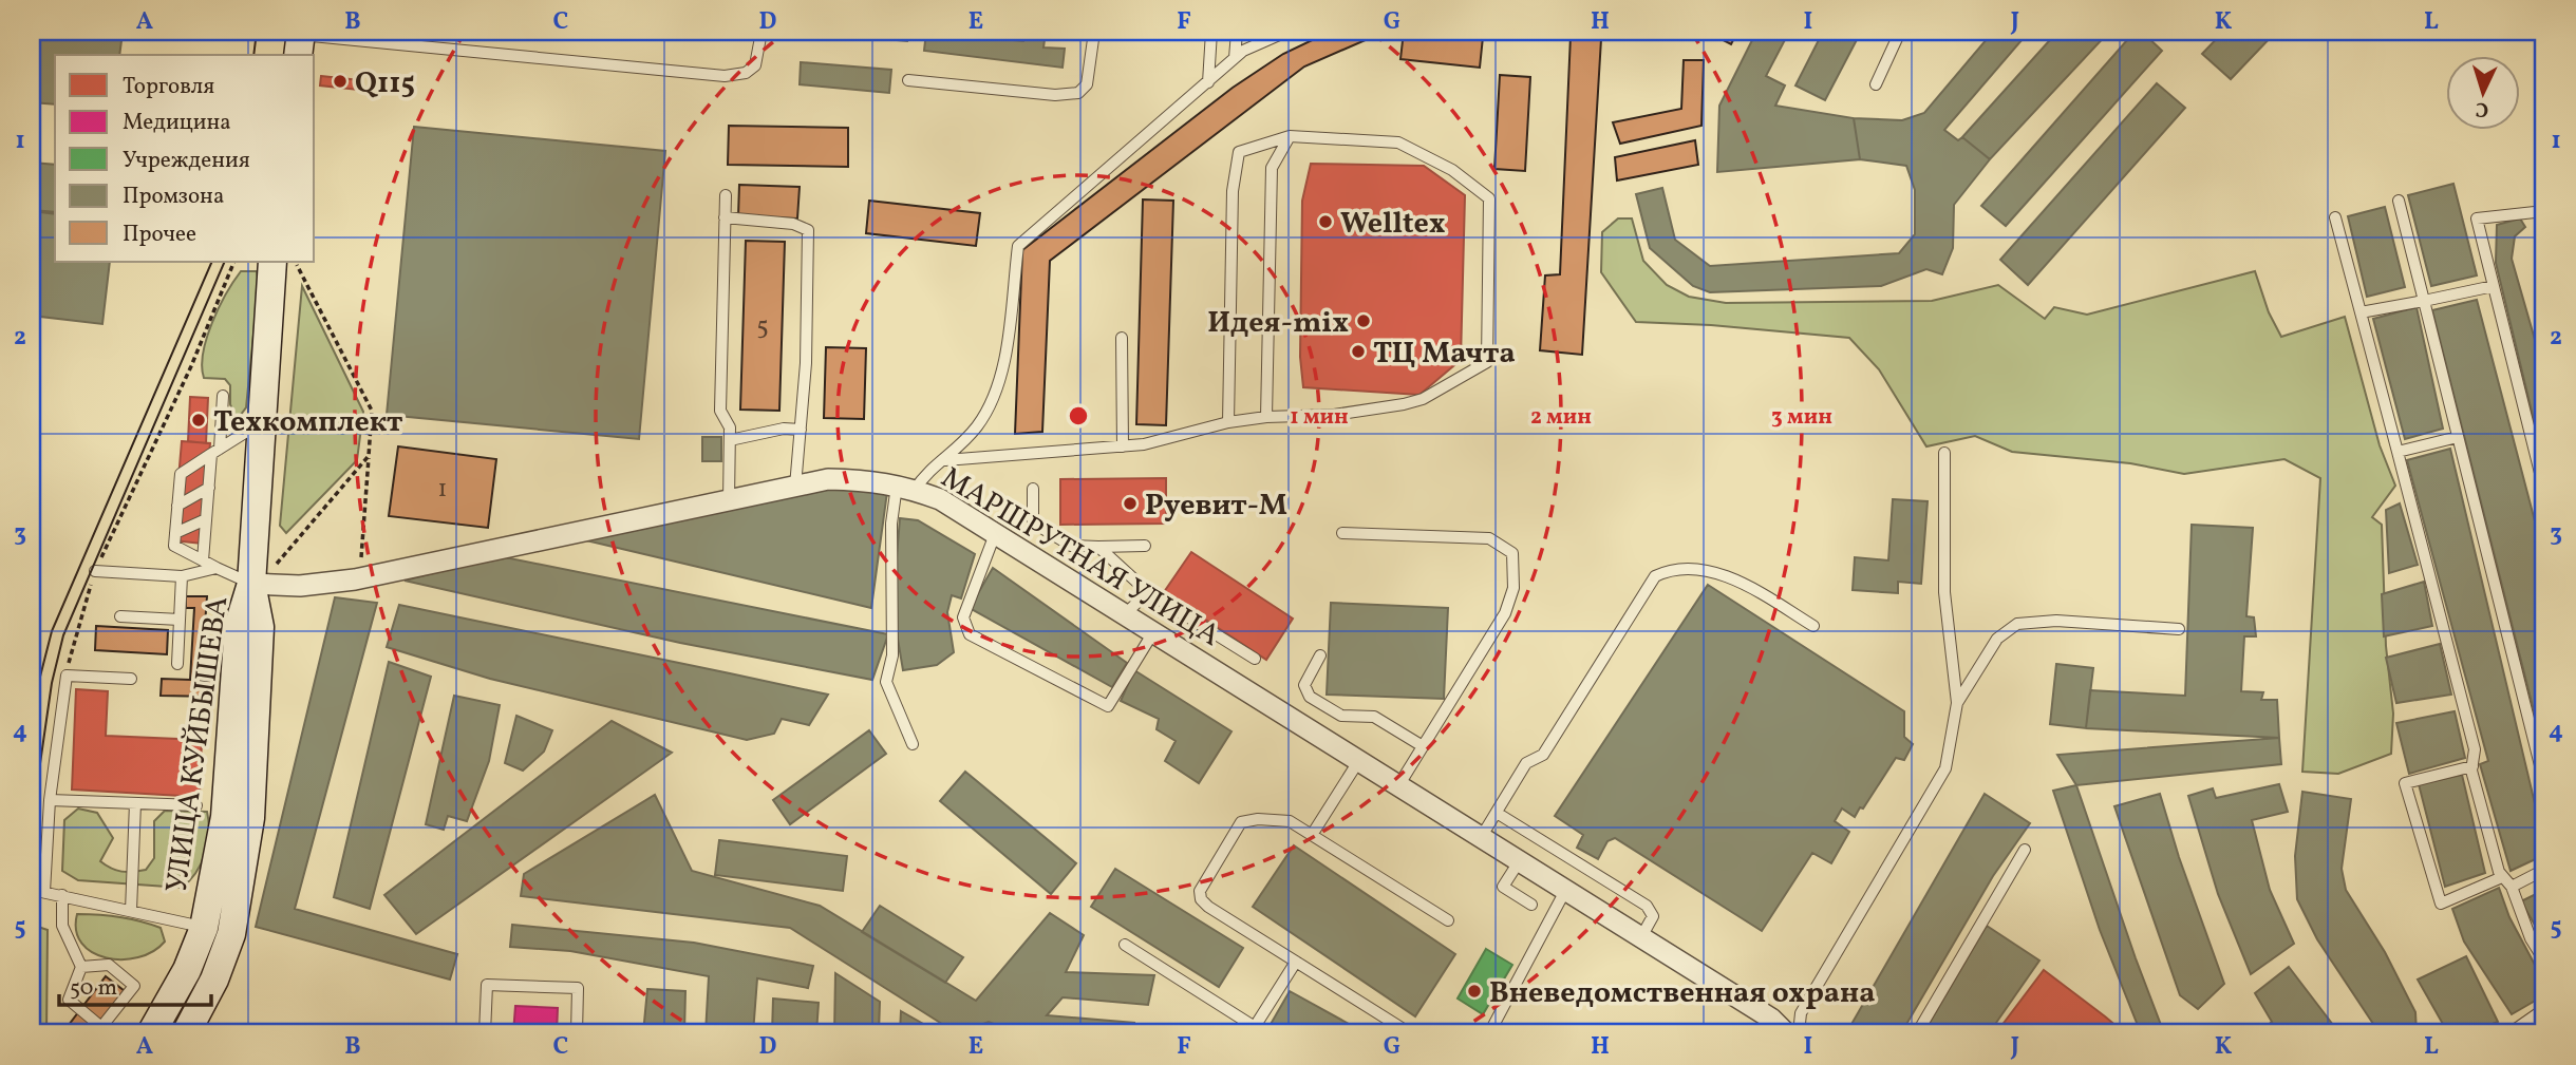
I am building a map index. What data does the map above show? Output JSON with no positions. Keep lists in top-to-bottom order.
{
  "streets": {
    "main road": ["УЛИЦА КУЙБЫШЕВА"],
    "street": ["МАРШРУТНАЯ УЛИЦА"]
  },
  "crossings": [
    ["МАРШРУТНАЯ УЛИЦА", "УЛИЦА КУЙБЫШЕВА"]
  ],
  "places": [
    "Q115",
    "Welltex",
    "Идея-mix",
    "ТЦ Мачта",
    "Техкомплект",
    "Руевит-М",
    "Вневедомственная охрана"
  ],
  "house_numbers": ["5", "1"],
  "legend": [
    "Торговля",
    "Медицина",
    "Учреждения",
    "Промзона",
    "Прочее"
  ],
  "scale_bar": "50 m",
  "north": "bottom",
  "grid": {
    "columns": [
      "A",
      "B",
      "C",
      "D",
      "E",
      "F",
      "G",
      "H",
      "I",
      "J",
      "K",
      "L"
    ],
    "rows": [
      "1",
      "2",
      "3",
      "4",
      "5"
    ]
  },
  "rings": ["1 мин", "2 мин", "3 мин"]
}
